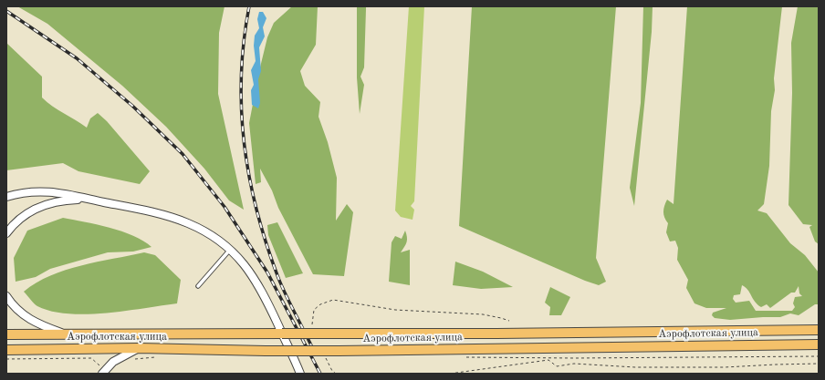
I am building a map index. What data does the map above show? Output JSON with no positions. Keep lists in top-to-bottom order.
{
  "streets": {
    "main road": ["Аэрофлотская улица"]
  }
}
